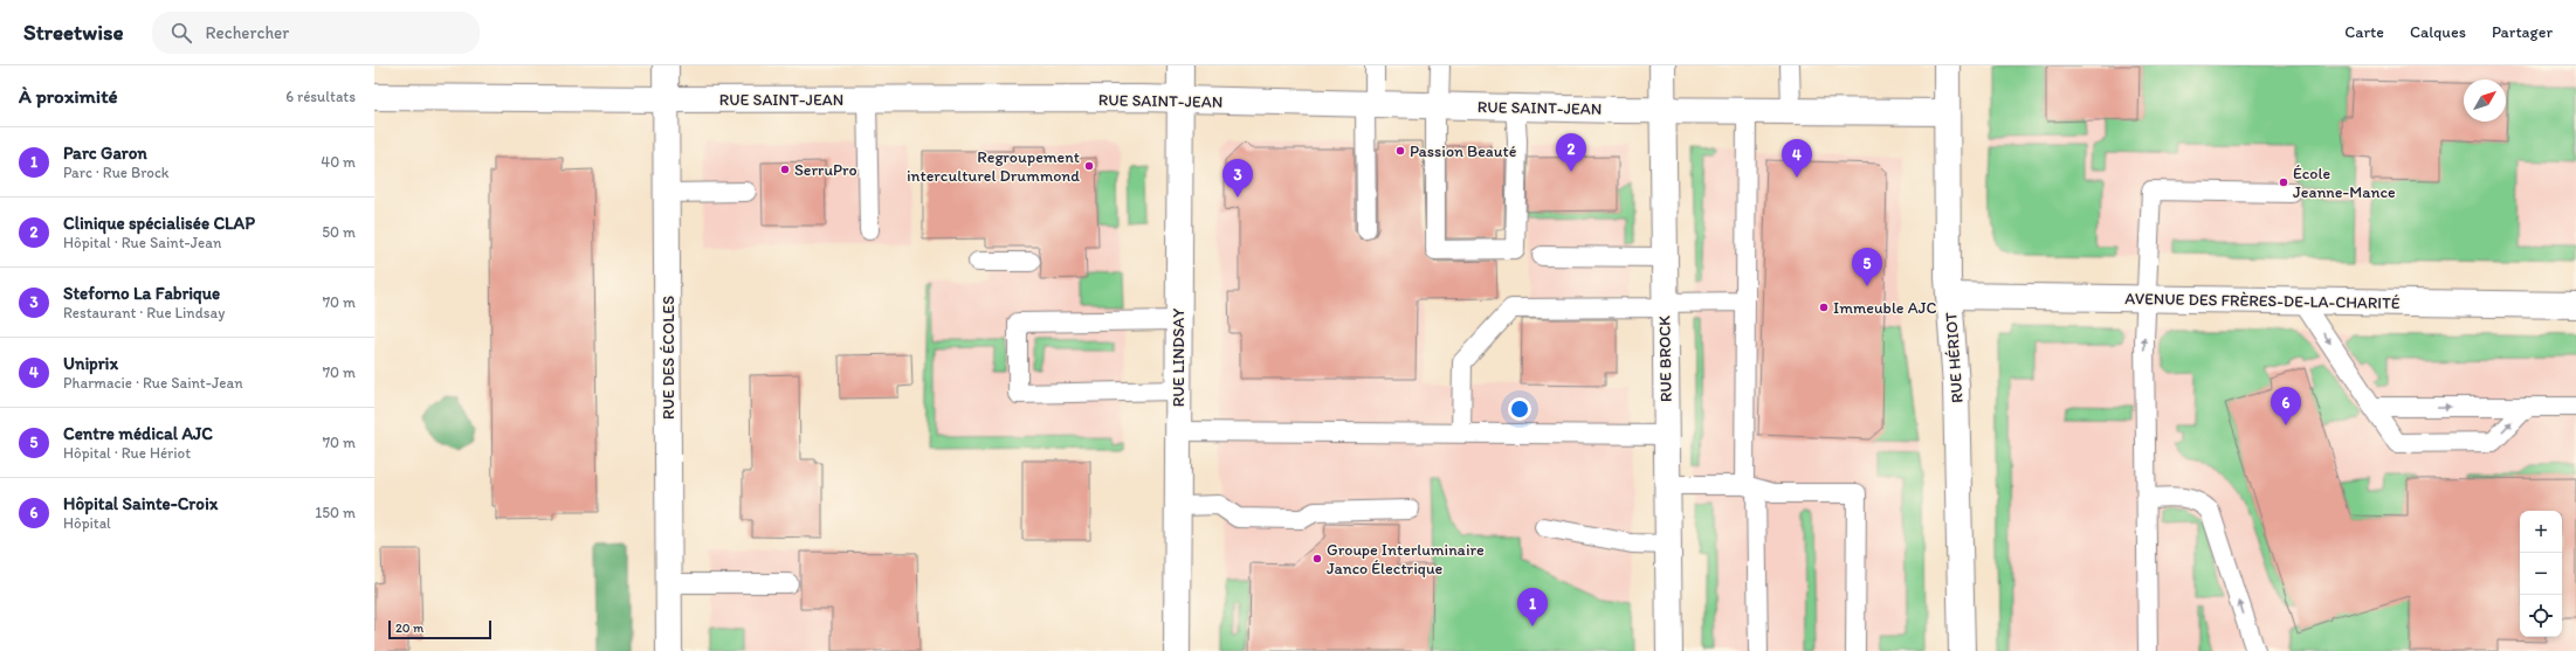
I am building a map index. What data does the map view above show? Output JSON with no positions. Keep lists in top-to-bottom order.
{
  "streets": {
    "street": [
      "RUE SAINT-JEAN",
      "AVENUE DES FRÈRES-DE-LA-CHARITÉ",
      "RUE DES ÉCOLES",
      "RUE LINDSAY",
      "RUE HÉRIOT",
      "RUE BROCK"
    ]
  },
  "crossings": [
    ["RUE SAINT-JEAN", "RUE DES ÉCOLES"],
    ["RUE SAINT-JEAN", "RUE LINDSAY"],
    ["RUE SAINT-JEAN", "RUE HÉRIOT"],
    ["RUE SAINT-JEAN", "RUE BROCK"],
    ["AVENUE DES FRÈRES-DE-LA-CHARITÉ", "RUE HÉRIOT"]
  ],
  "places": [
    "Passion Beauté",
    "Regroupement interculturel Drummond",
    "SerruPro",
    "École Jeanne-Mance",
    "Immeuble AJC",
    "Groupe Interluminaire Janco Électrique"
  ],
  "scale_bar": "20 m",
  "north": "top right",
  "page": {
    "header": "Streetwise",
    "search": "Rechercher",
    "nav": ["Carte", "Calques", "Partager"],
    "heading": ["À proximité", "6 résultats"],
    "list": [
      {
        "mark": "1",
        "name": "Parc Garon",
        "note": "Parc · Rue Brock",
        "value": "40 m"
      },
      {
        "mark": "2",
        "name": "Clinique spécialisée CLAP",
        "note": "Hôpital · Rue Saint-Jean",
        "value": "50 m"
      },
      {
        "mark": "3",
        "name": "Steforno La Fabrique",
        "note": "Restaurant · Rue Lindsay",
        "value": "70 m"
      },
      {
        "mark": "4",
        "name": "Uniprix",
        "note": "Pharmacie · Rue Saint-Jean",
        "value": "70 m"
      },
      {
        "mark": "5",
        "name": "Centre médical AJC",
        "note": "Hôpital · Rue Hériot",
        "value": "70 m"
      },
      {
        "mark": "6",
        "name": "Hôpital Sainte-Croix",
        "note": "Hôpital",
        "value": "150 m"
      }
    ],
    "pins": [
      "2",
      "4",
      "3",
      "5",
      "6",
      "1"
    ],
    "map_buttons": ["+", "−"],
    "scale": "20 m"
  }
}
